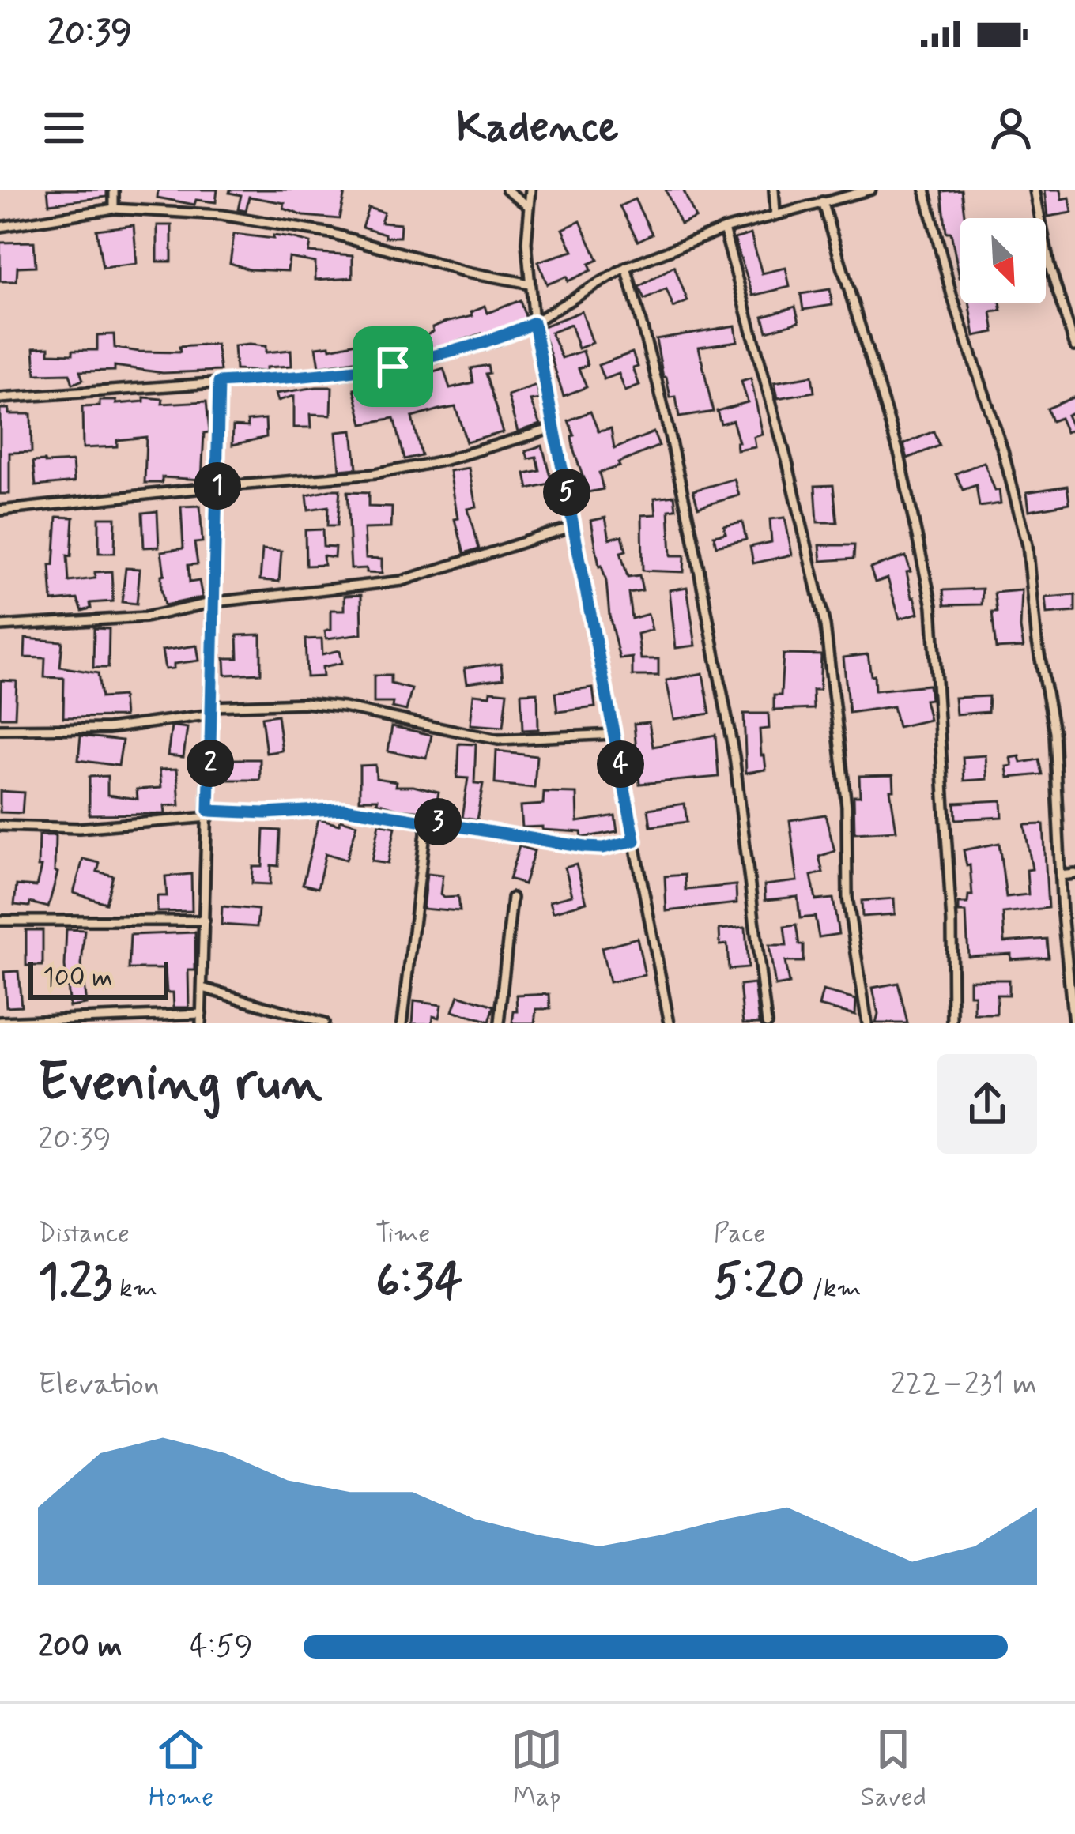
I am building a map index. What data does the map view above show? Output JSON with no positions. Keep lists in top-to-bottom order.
{
  "scale_bar": "100 m",
  "north": "bottom right",
  "page": {
    "status": "20:39",
    "header": "Kadence",
    "pins": [
      "1",
      "5",
      "2",
      "4",
      "3"
    ],
    "scale": "100 m",
    "heading": ["Evening run", "20:39"],
    "stats": [
      ["Distance", "1.23 km"],
      ["Time", "6:34"],
      ["Pace", "5:20 /km"]
    ],
    "chart": ["Elevation", "222–231 m"],
    "list": [
      {
        "name": "200 m",
        "note": "4:59"
      }
    ],
    "tabs": ["Home", "Map", "Saved"]
  }
}
